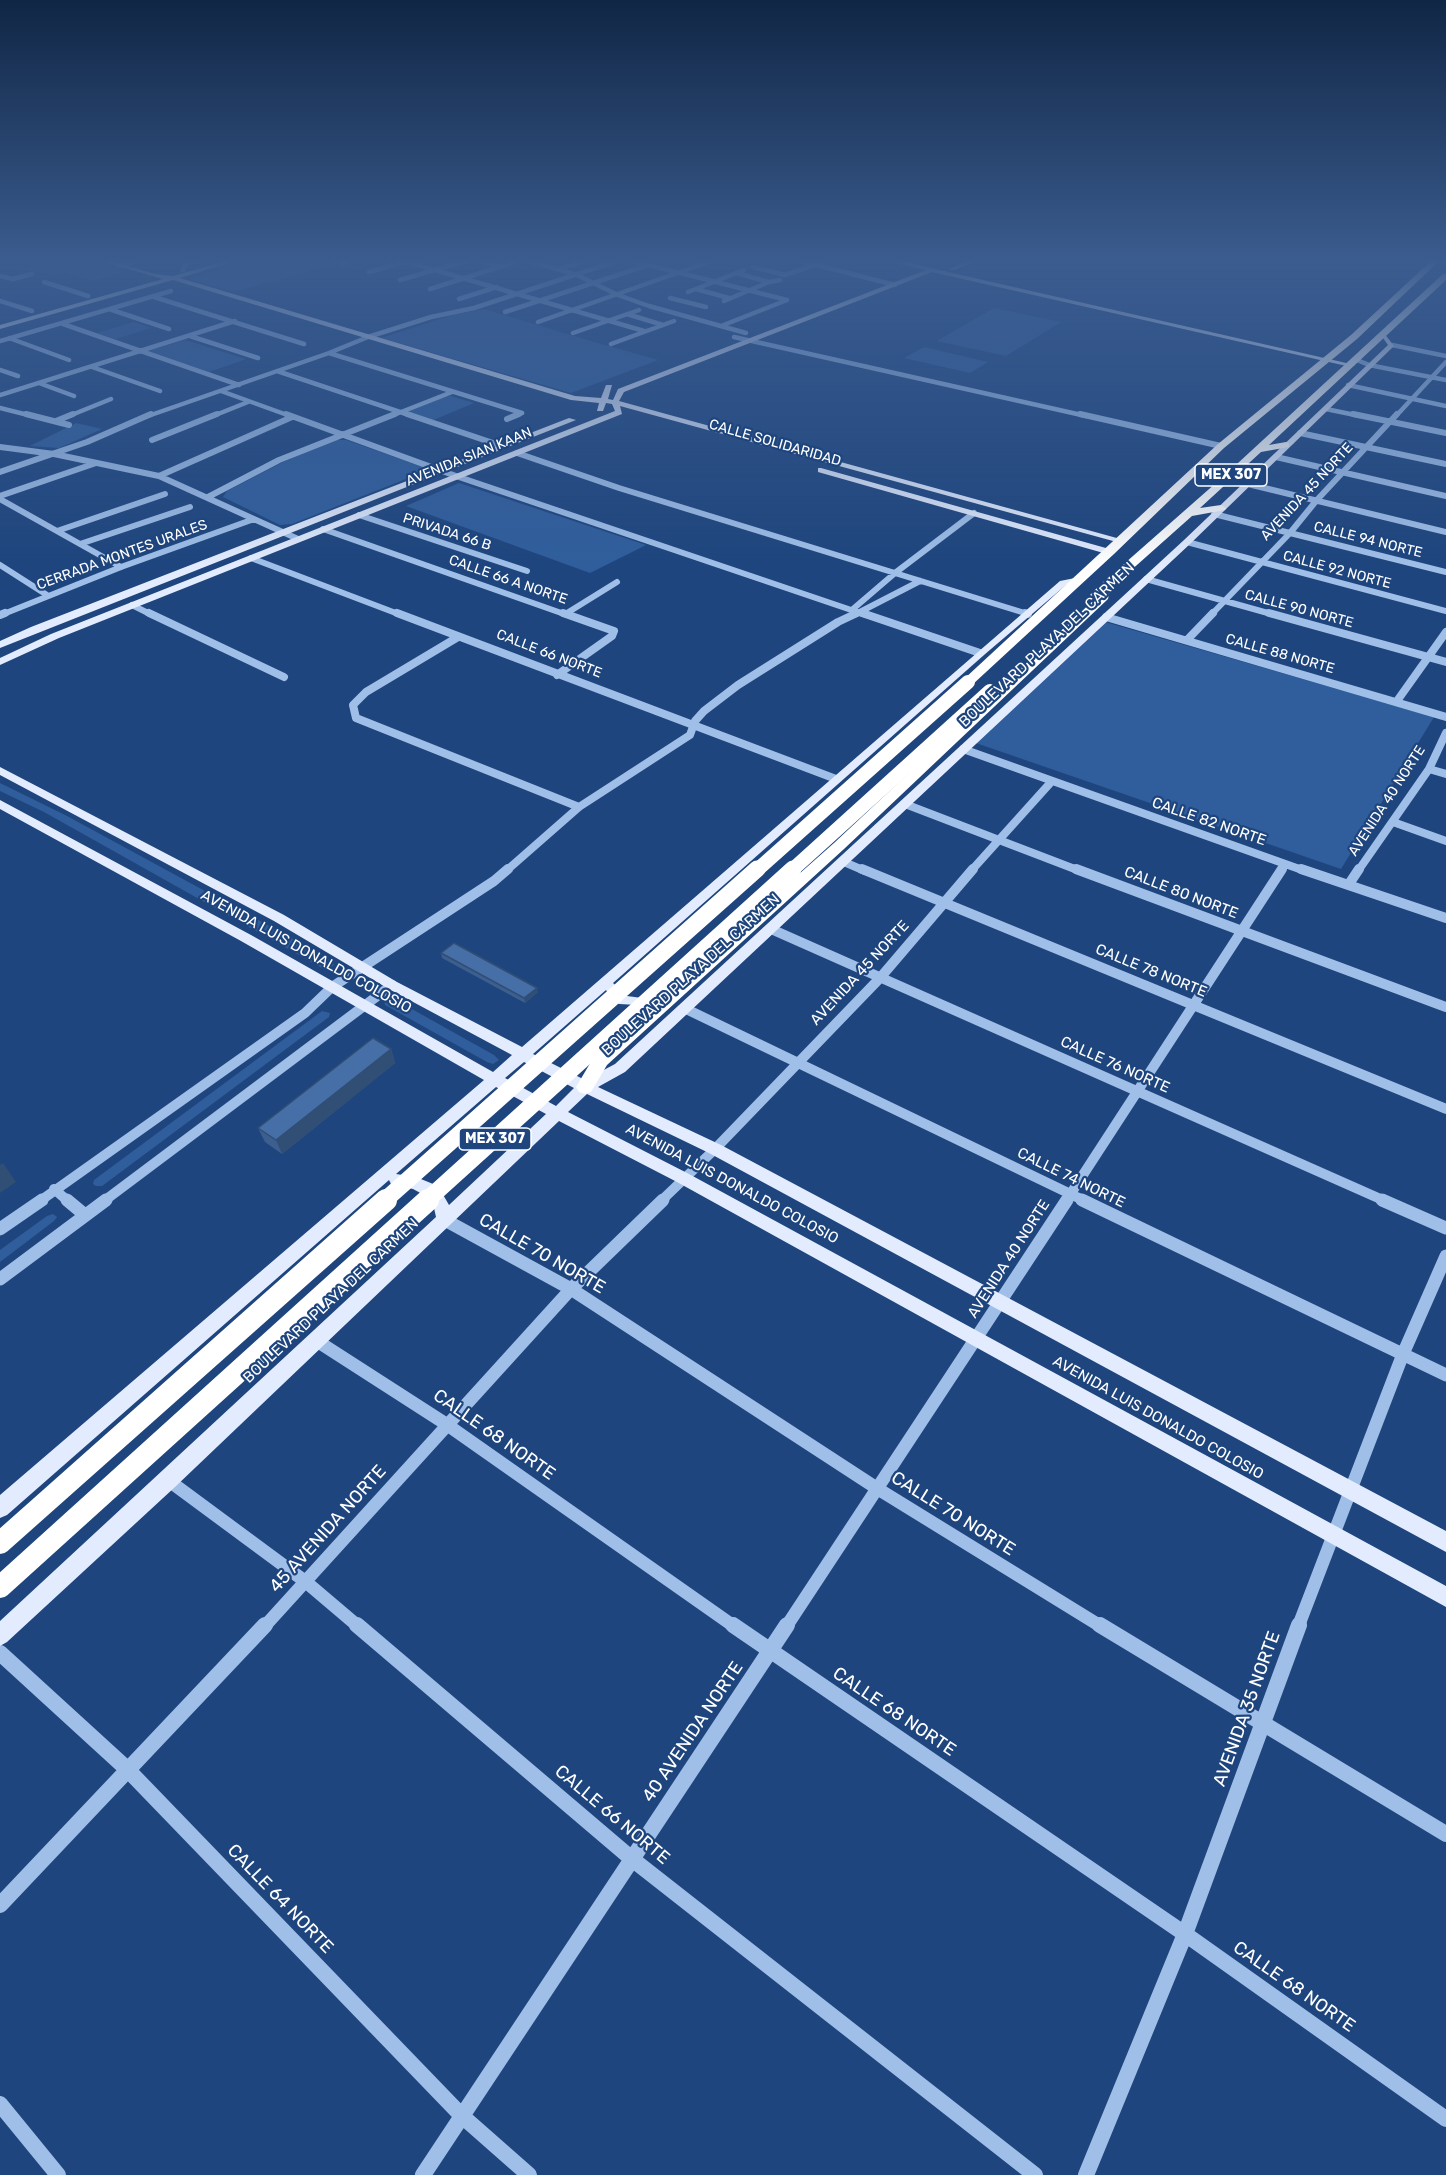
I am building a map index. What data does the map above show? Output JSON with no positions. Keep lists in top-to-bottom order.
{
  "streets": {
    "highway": ["MEX 307"],
    "main road": [
      "CALLE SOLIDARIDAD",
      "AVENIDA SIAN KAAN",
      "BOULEVARD PLAYA DEL CARMEN",
      "AVENIDA LUIS DONALDO COLOSIO"
    ],
    "street": [
      "AVENIDA 45 NORTE",
      "PRIVADA 66 B",
      "CALLE 94 NORTE",
      "CERRADA MONTES URALES",
      "CALLE 92 NORTE",
      "CALLE 66 A NORTE",
      "CALLE 90 NORTE",
      "CALLE 66 NORTE",
      "CALLE 88 NORTE",
      "AVENIDA 40 NORTE",
      "CALLE 82 NORTE",
      "CALLE 80 NORTE",
      "CALLE 78 NORTE",
      "CALLE 76 NORTE",
      "CALLE 74 NORTE",
      "CALLE 70 NORTE",
      "CALLE 68 NORTE",
      "45 AVENIDA NORTE",
      "AVENIDA 35 NORTE",
      "40 AVENIDA NORTE",
      "CALLE 64 NORTE"
    ]
  },
  "crossings": [
    ["CALLE SOLIDARIDAD", "AVENIDA SIAN KAAN"],
    ["CALLE SOLIDARIDAD", "MEX 307"],
    ["AVENIDA SIAN KAAN", "PRIVADA 66 B"],
    ["AVENIDA SIAN KAAN", "CALLE 66 A NORTE"],
    ["AVENIDA SIAN KAAN", "CALLE 66 NORTE"],
    ["MEX 307", "BOULEVARD PLAYA DEL CARMEN"],
    ["AVENIDA 45 NORTE", "CALLE 94 NORTE"],
    ["AVENIDA 45 NORTE", "CALLE 92 NORTE"],
    ["AVENIDA 45 NORTE", "CALLE 90 NORTE"],
    ["AVENIDA 45 NORTE", "CALLE 88 NORTE"],
    ["AVENIDA 45 NORTE", "CALLE 82 NORTE"],
    ["AVENIDA 45 NORTE", "CALLE 80 NORTE"],
    ["AVENIDA 45 NORTE", "AVENIDA LUIS DONALDO COLOSIO"],
    ["AVENIDA 45 NORTE", "CALLE 78 NORTE"],
    ["AVENIDA 45 NORTE", "CALLE 76 NORTE"],
    ["AVENIDA 45 NORTE", "CALLE 74 NORTE"],
    ["AVENIDA 45 NORTE", "45 AVENIDA NORTE"],
    ["CALLE 94 NORTE", "BOULEVARD PLAYA DEL CARMEN"],
    ["CALLE 92 NORTE", "BOULEVARD PLAYA DEL CARMEN"],
    ["CALLE 66 A NORTE", "CALLE 66 NORTE"],
    ["CALLE 90 NORTE", "BOULEVARD PLAYA DEL CARMEN"],
    ["BOULEVARD PLAYA DEL CARMEN", "CALLE 66 NORTE"],
    ["BOULEVARD PLAYA DEL CARMEN", "CALLE 88 NORTE"],
    ["BOULEVARD PLAYA DEL CARMEN", "CALLE 82 NORTE"],
    ["BOULEVARD PLAYA DEL CARMEN", "CALLE 80 NORTE"],
    ["BOULEVARD PLAYA DEL CARMEN", "AVENIDA LUIS DONALDO COLOSIO"],
    ["BOULEVARD PLAYA DEL CARMEN", "CALLE 78 NORTE"],
    ["BOULEVARD PLAYA DEL CARMEN", "CALLE 76 NORTE"],
    ["BOULEVARD PLAYA DEL CARMEN", "CALLE 74 NORTE"],
    ["BOULEVARD PLAYA DEL CARMEN", "CALLE 70 NORTE"],
    ["BOULEVARD PLAYA DEL CARMEN", "CALLE 68 NORTE"],
    ["CALLE 66 NORTE", "45 AVENIDA NORTE"],
    ["CALLE 66 NORTE", "40 AVENIDA NORTE"],
    ["AVENIDA 40 NORTE", "CALLE 82 NORTE"],
    ["AVENIDA 40 NORTE", "CALLE 80 NORTE"],
    ["AVENIDA 40 NORTE", "AVENIDA LUIS DONALDO COLOSIO"],
    ["AVENIDA 40 NORTE", "CALLE 78 NORTE"],
    ["AVENIDA 40 NORTE", "CALLE 76 NORTE"],
    ["AVENIDA 40 NORTE", "CALLE 74 NORTE"],
    ["AVENIDA 40 NORTE", "40 AVENIDA NORTE"],
    ["AVENIDA LUIS DONALDO COLOSIO", "45 AVENIDA NORTE"],
    ["AVENIDA LUIS DONALDO COLOSIO", "AVENIDA 35 NORTE"],
    ["AVENIDA LUIS DONALDO COLOSIO", "40 AVENIDA NORTE"],
    ["CALLE 74 NORTE", "AVENIDA 35 NORTE"],
    ["CALLE 70 NORTE", "45 AVENIDA NORTE"],
    ["CALLE 70 NORTE", "AVENIDA 35 NORTE"],
    ["CALLE 70 NORTE", "40 AVENIDA NORTE"],
    ["CALLE 68 NORTE", "45 AVENIDA NORTE"],
    ["CALLE 68 NORTE", "AVENIDA 35 NORTE"],
    ["CALLE 68 NORTE", "40 AVENIDA NORTE"],
    ["45 AVENIDA NORTE", "CALLE 64 NORTE"],
    ["40 AVENIDA NORTE", "CALLE 64 NORTE"]
  ]
}
